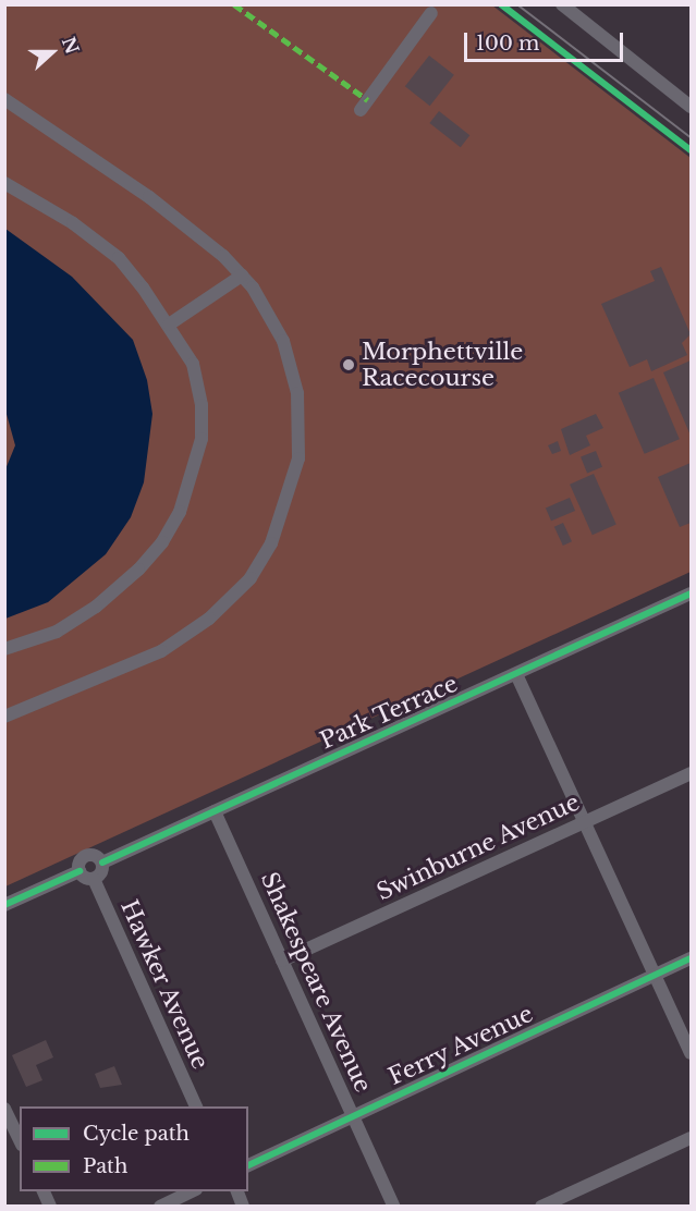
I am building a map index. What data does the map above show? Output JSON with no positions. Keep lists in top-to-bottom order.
{
  "streets": {
    "street": [
      "Park Terrace",
      "Swinburne Avenue",
      "Shakespeare Avenue",
      "Hawker Avenue",
      "Ferry Avenue"
    ]
  },
  "crossings": [
    ["Park Terrace", "Shakespeare Avenue"],
    ["Park Terrace", "Hawker Avenue"],
    ["Swinburne Avenue", "Shakespeare Avenue"],
    ["Shakespeare Avenue", "Ferry Avenue"]
  ],
  "places": ["Morphettville Racecourse"],
  "legend": ["Cycle path", "Path"],
  "scale_bar": "100 m",
  "north": "right"
}
